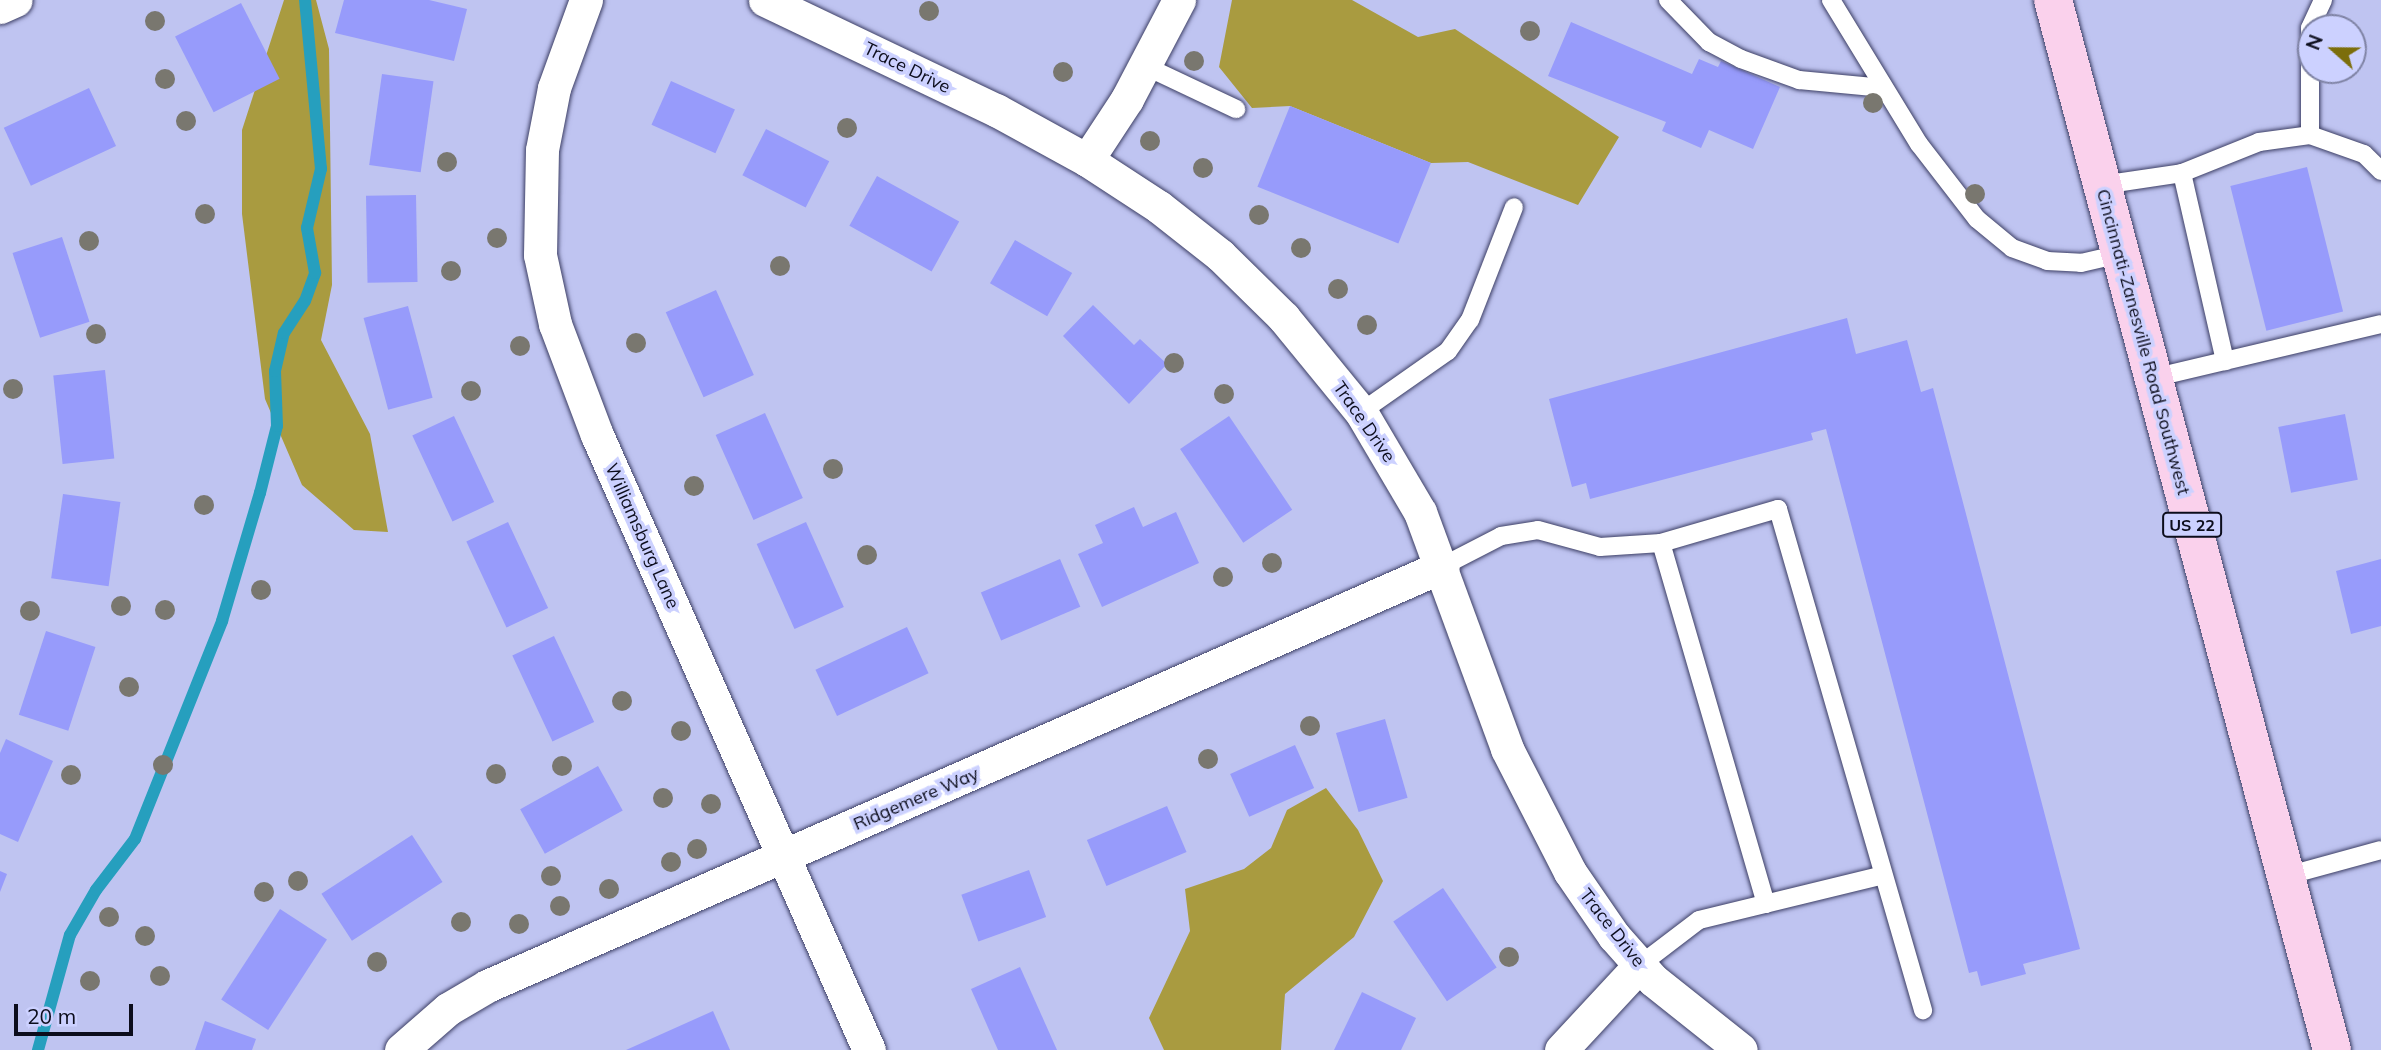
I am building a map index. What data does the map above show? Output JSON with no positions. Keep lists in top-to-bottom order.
{
  "streets": {
    "main road": ["Cincinnati-Zanesville Road Southwest", "US 22"],
    "street": ["Trace Drive", "Williamsburg Lane", "Ridgemere Way"]
  },
  "crossings": [
    ["Trace Drive", "Ridgemere Way"],
    ["Williamsburg Lane", "Ridgemere Way"]
  ],
  "scale_bar": "20 m",
  "north": "left"
}
